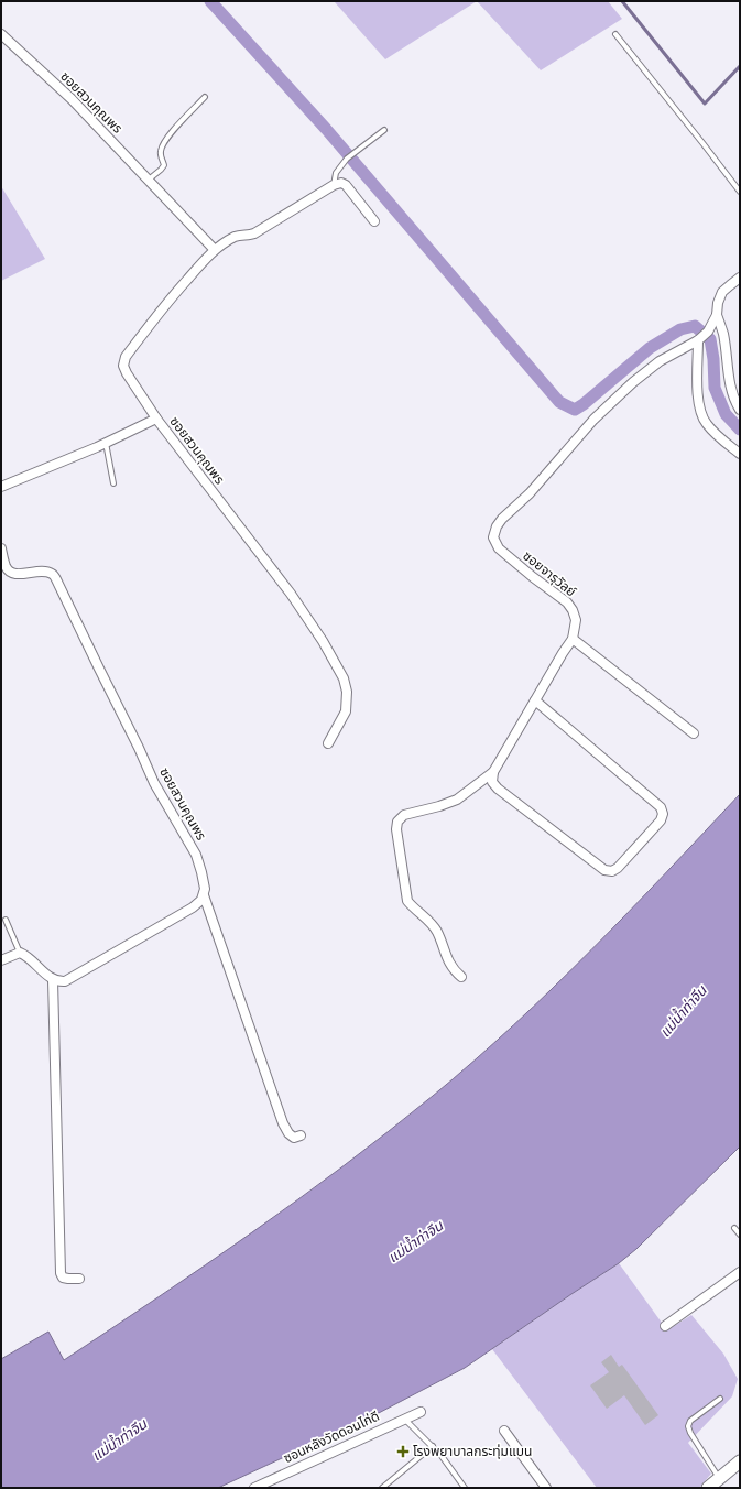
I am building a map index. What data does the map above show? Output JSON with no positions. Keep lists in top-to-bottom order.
{
  "streets": {
    "street": ["ซอยสวนคุณพร", "ซอยจารุวัลย์", "ซอนหลังวัดดอนไก่ดี"]
  },
  "water": ["แม่น้ำท่าจีน"],
  "places": {
    "health": ["โรงพยาบาลกระทุ่มแบน"]
  }
}
